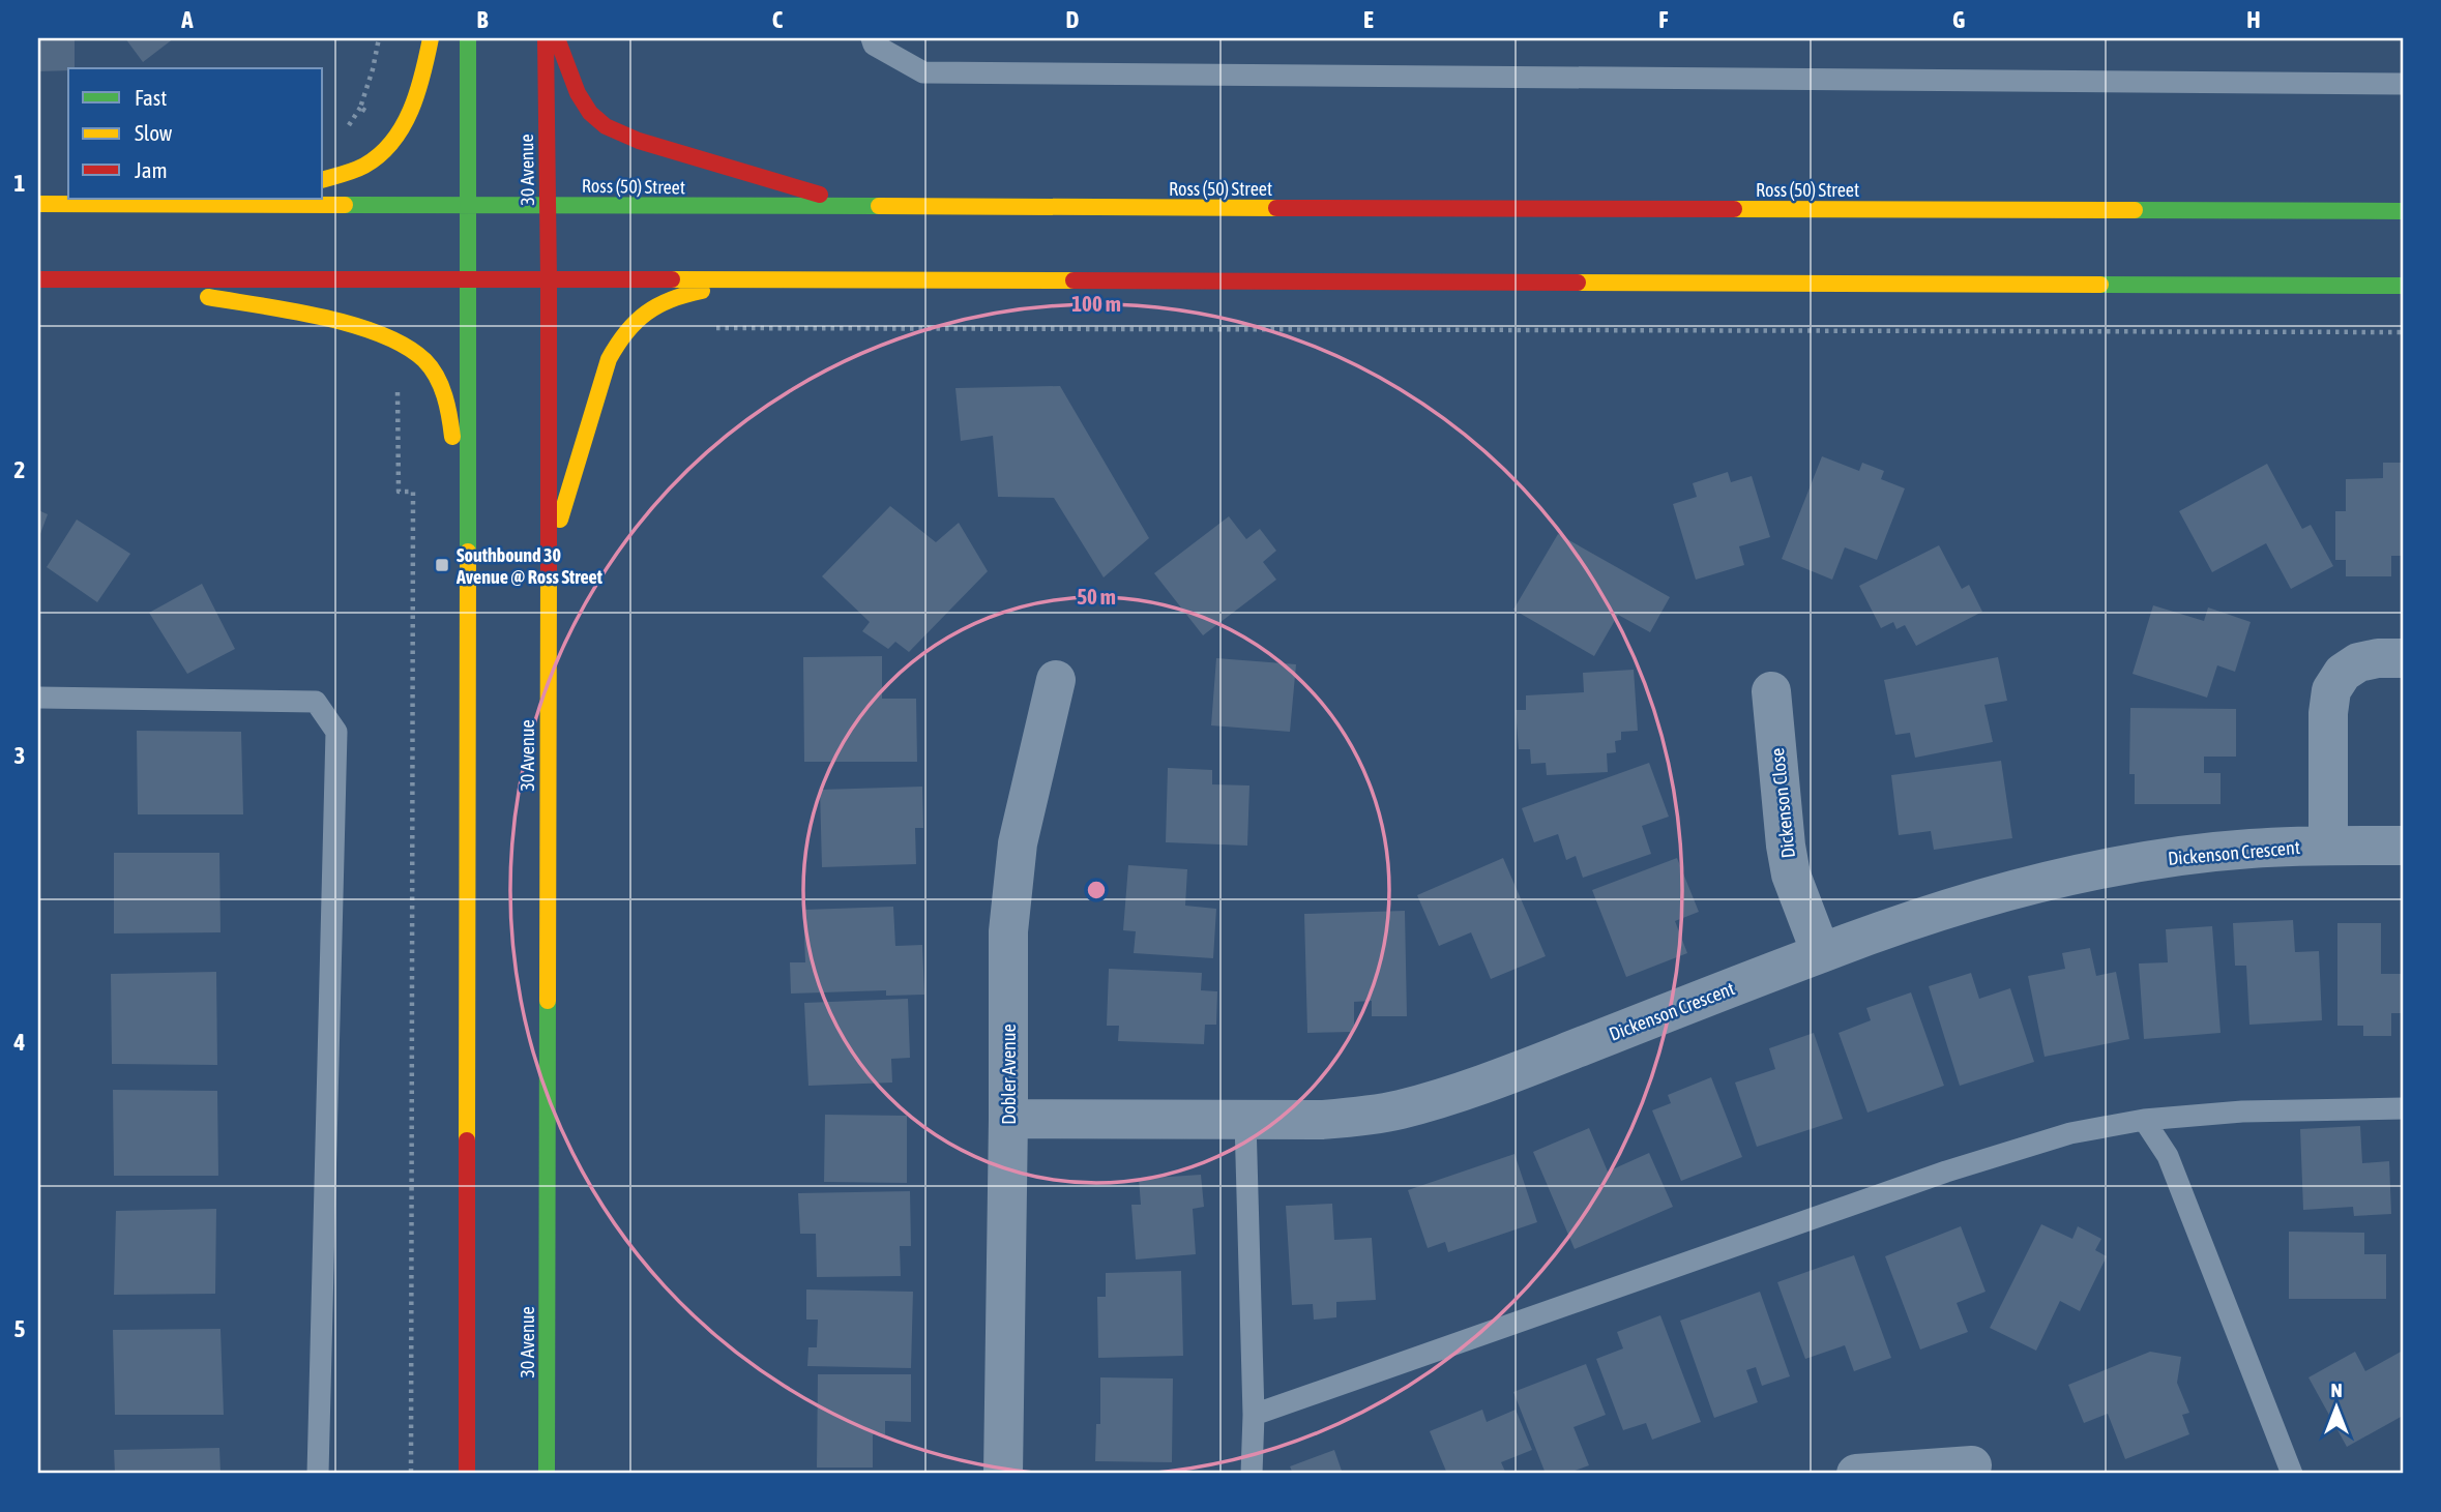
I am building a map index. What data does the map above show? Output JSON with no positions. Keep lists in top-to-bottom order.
{
  "streets": {
    "main road": ["30 Avenue", "Ross (50) Street"],
    "street": ["Dickenson Close", "Dickenson Crescent", "Dobler Avenue"]
  },
  "crossings": [
    ["30 Avenue", "Ross (50) Street"],
    ["Dickenson Close", "Dickenson Crescent"],
    ["Dickenson Crescent", "Dobler Avenue"]
  ],
  "places": {
    "transit": ["Southbound 30 Avenue @ Ross Street"]
  },
  "legend": ["Fast", "Slow", "Jam"],
  "north": "top",
  "grid": {
    "columns": [
      "A",
      "B",
      "C",
      "D",
      "E",
      "F",
      "G",
      "H"
    ],
    "rows": [
      "1",
      "2",
      "3",
      "4",
      "5"
    ]
  },
  "rings": ["100 m", "50 m"]
}
